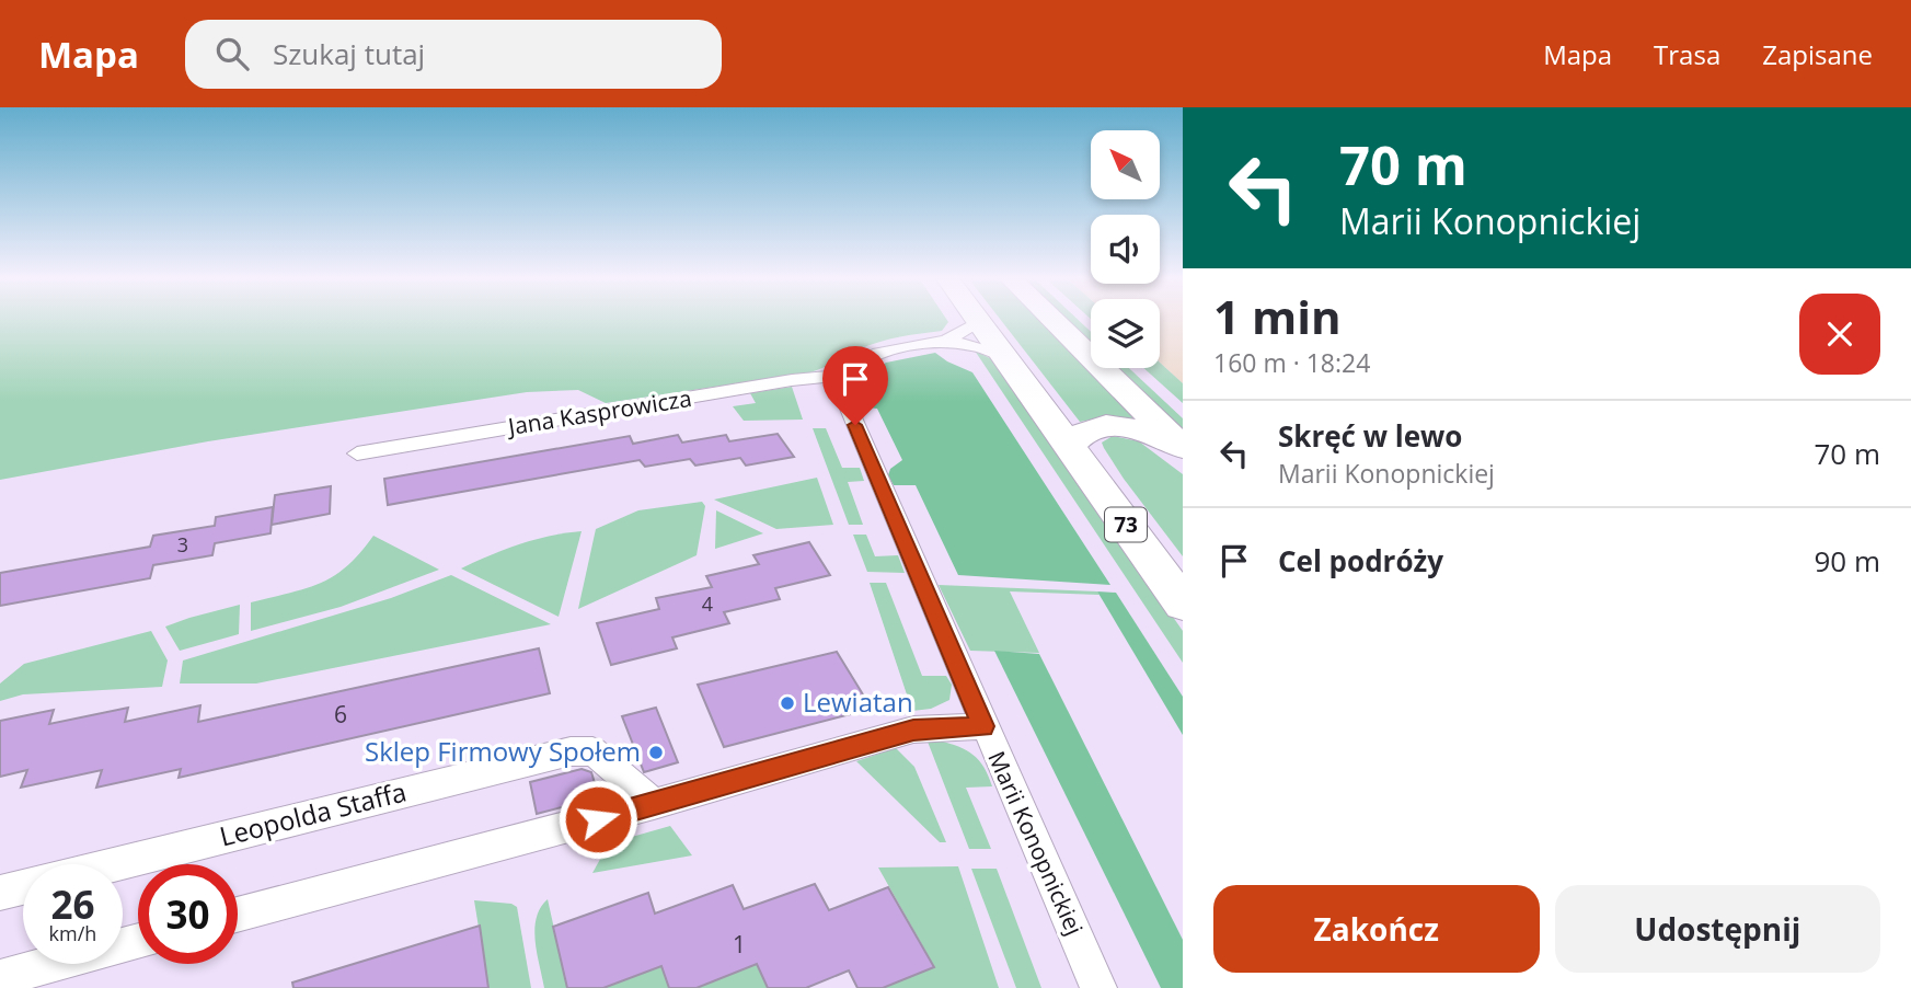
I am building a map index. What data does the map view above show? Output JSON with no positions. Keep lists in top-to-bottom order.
{
  "streets": {
    "main road": ["73"],
    "street": ["Jana Kasprowicza", "Leopolda Staffa", "Marii Konopnickiej"]
  },
  "crossings": [
    ["Jana Kasprowicza", "Marii Konopnickiej"]
  ],
  "places": ["Lewiatan", "Sklep Firmowy Społem"],
  "house_numbers": [
    "3",
    "4",
    "6",
    "1"
  ],
  "north": "top left",
  "page": {
    "header": "Mapa",
    "search": "Szukaj tutaj",
    "nav": ["Mapa", "Trasa", "Zapisane"],
    "turn": ["70 m", "Marii Konopnickiej"],
    "heading": ["1 min", "160 m · 18:24"],
    "list": [
      {
        "name": "Skręć w lewo",
        "note": "Marii Konopnickiej",
        "value": "70 m"
      },
      {
        "name": "Cel podróży",
        "value": "90 m"
      }
    ],
    "speed": "26 km/h",
    "limit": "30",
    "buttons": ["Zakończ", "Udostępnij"]
  }
}
